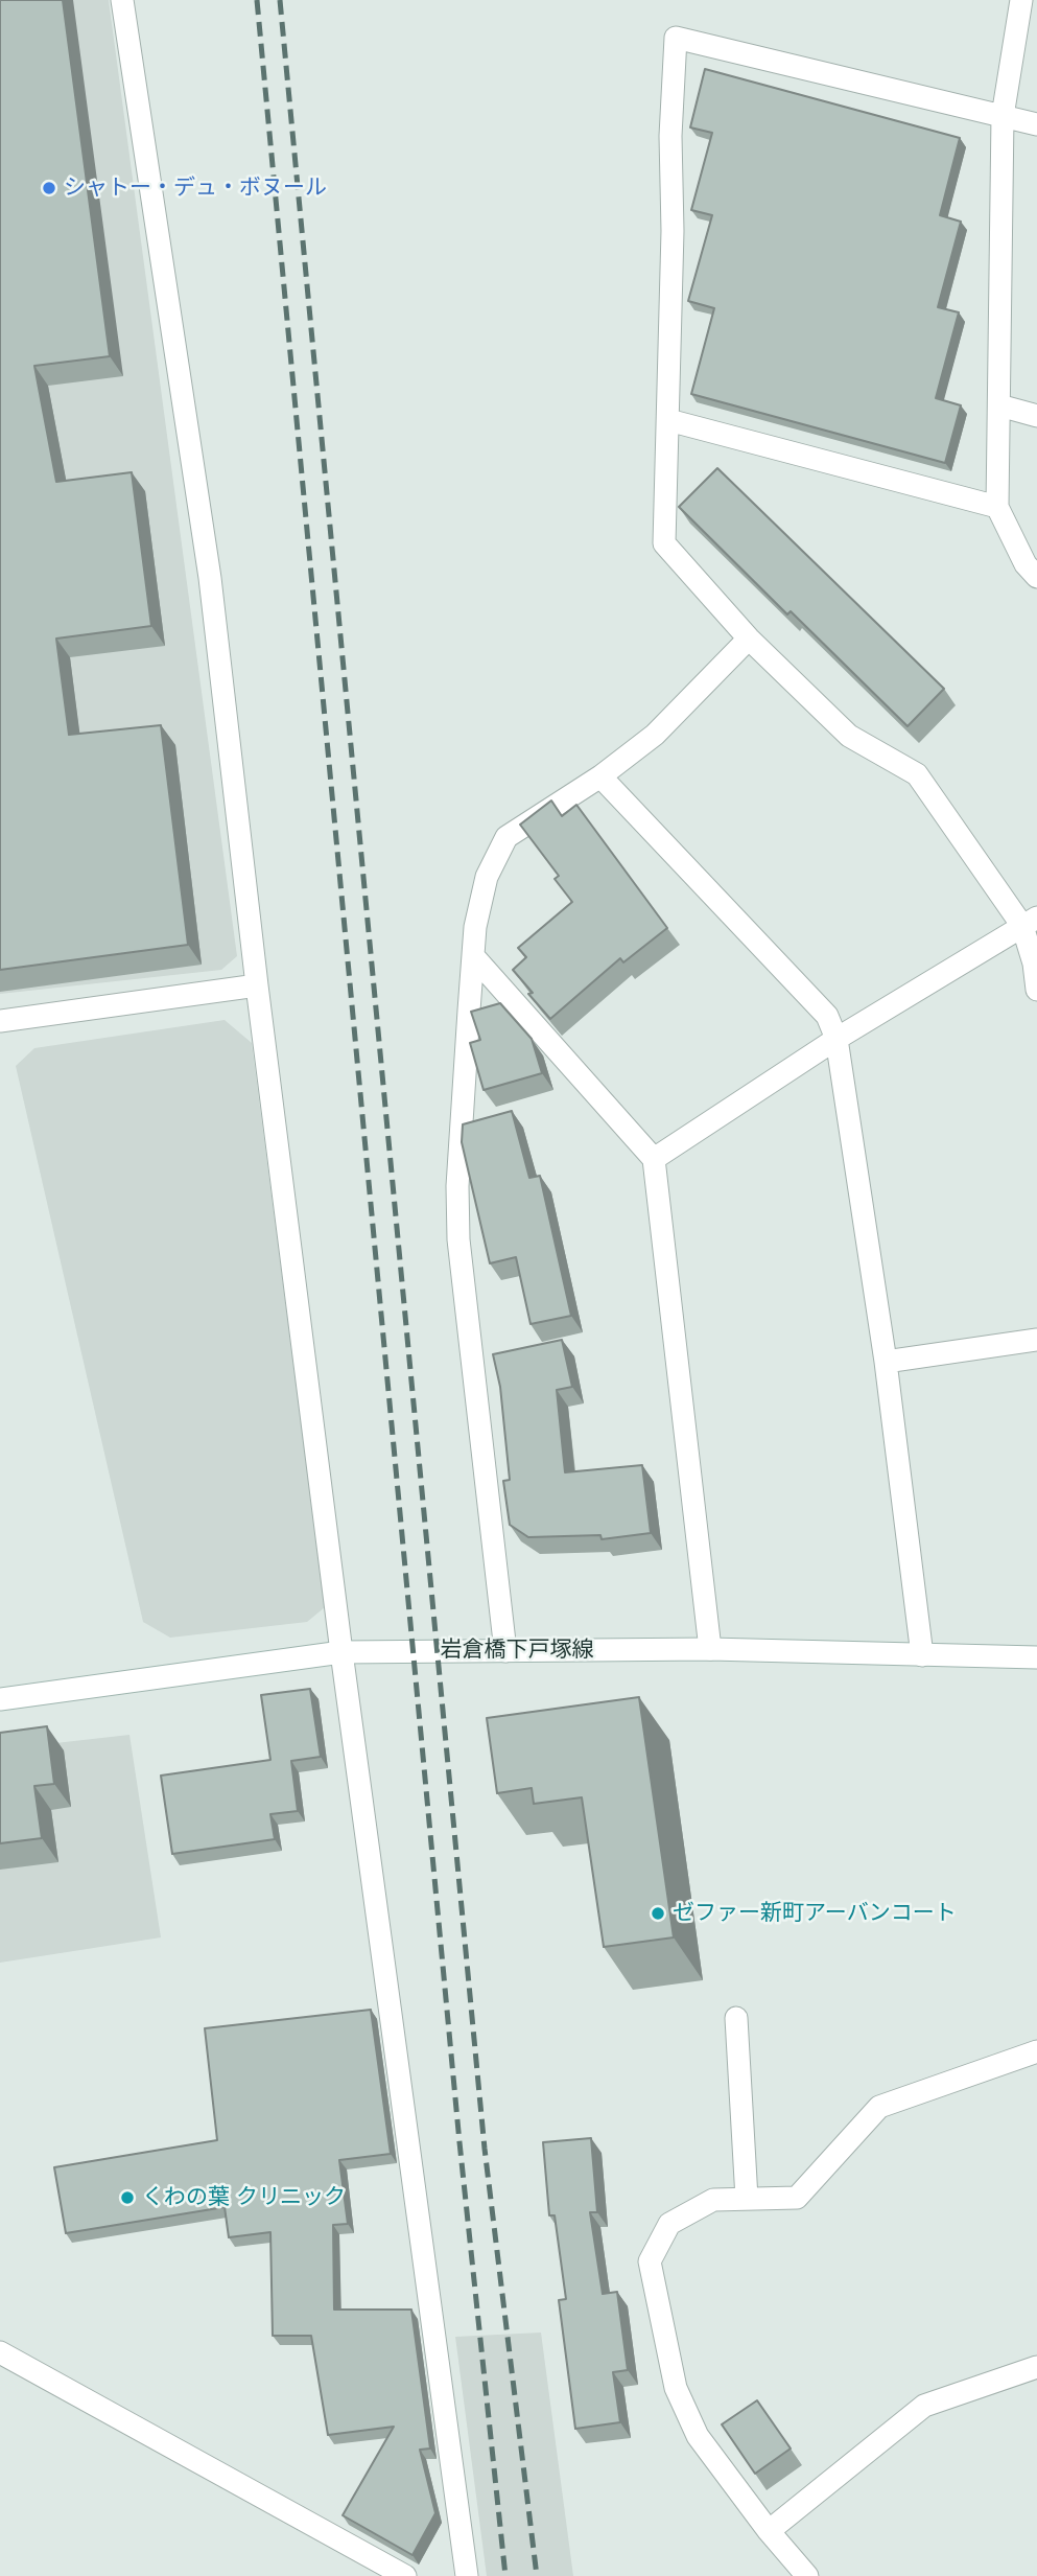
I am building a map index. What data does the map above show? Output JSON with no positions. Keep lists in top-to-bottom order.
{
  "streets": {
    "street": ["岩倉橋下戸塚線"]
  },
  "places": ["シャトー・デュ・ボヌール", "ゼファー新町アーバンコート", "くわの葉 クリニック"]
}
